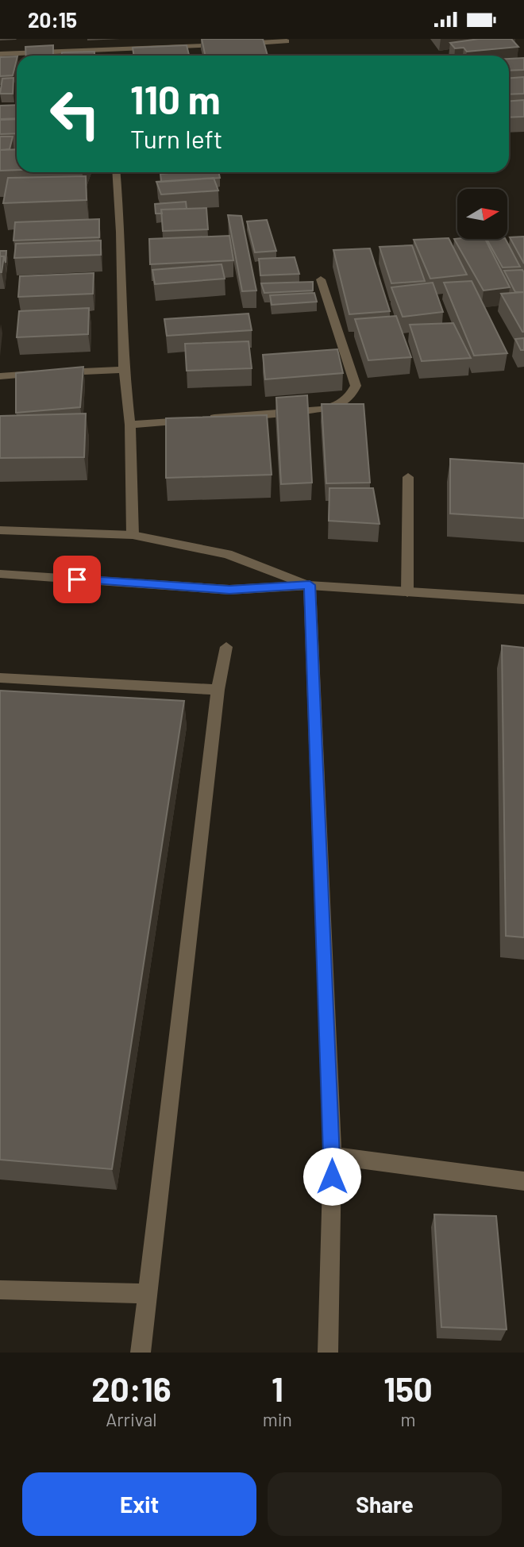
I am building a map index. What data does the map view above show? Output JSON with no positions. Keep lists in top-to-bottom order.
{
  "north": "right",
  "page": {
    "status": "20:15",
    "turn": ["110 m", "Turn left"],
    "eta": [
      "20:16",
      "Arrival",
      "1",
      "min",
      "150",
      "m"
    ],
    "buttons": ["Exit", "Share"]
  }
}
